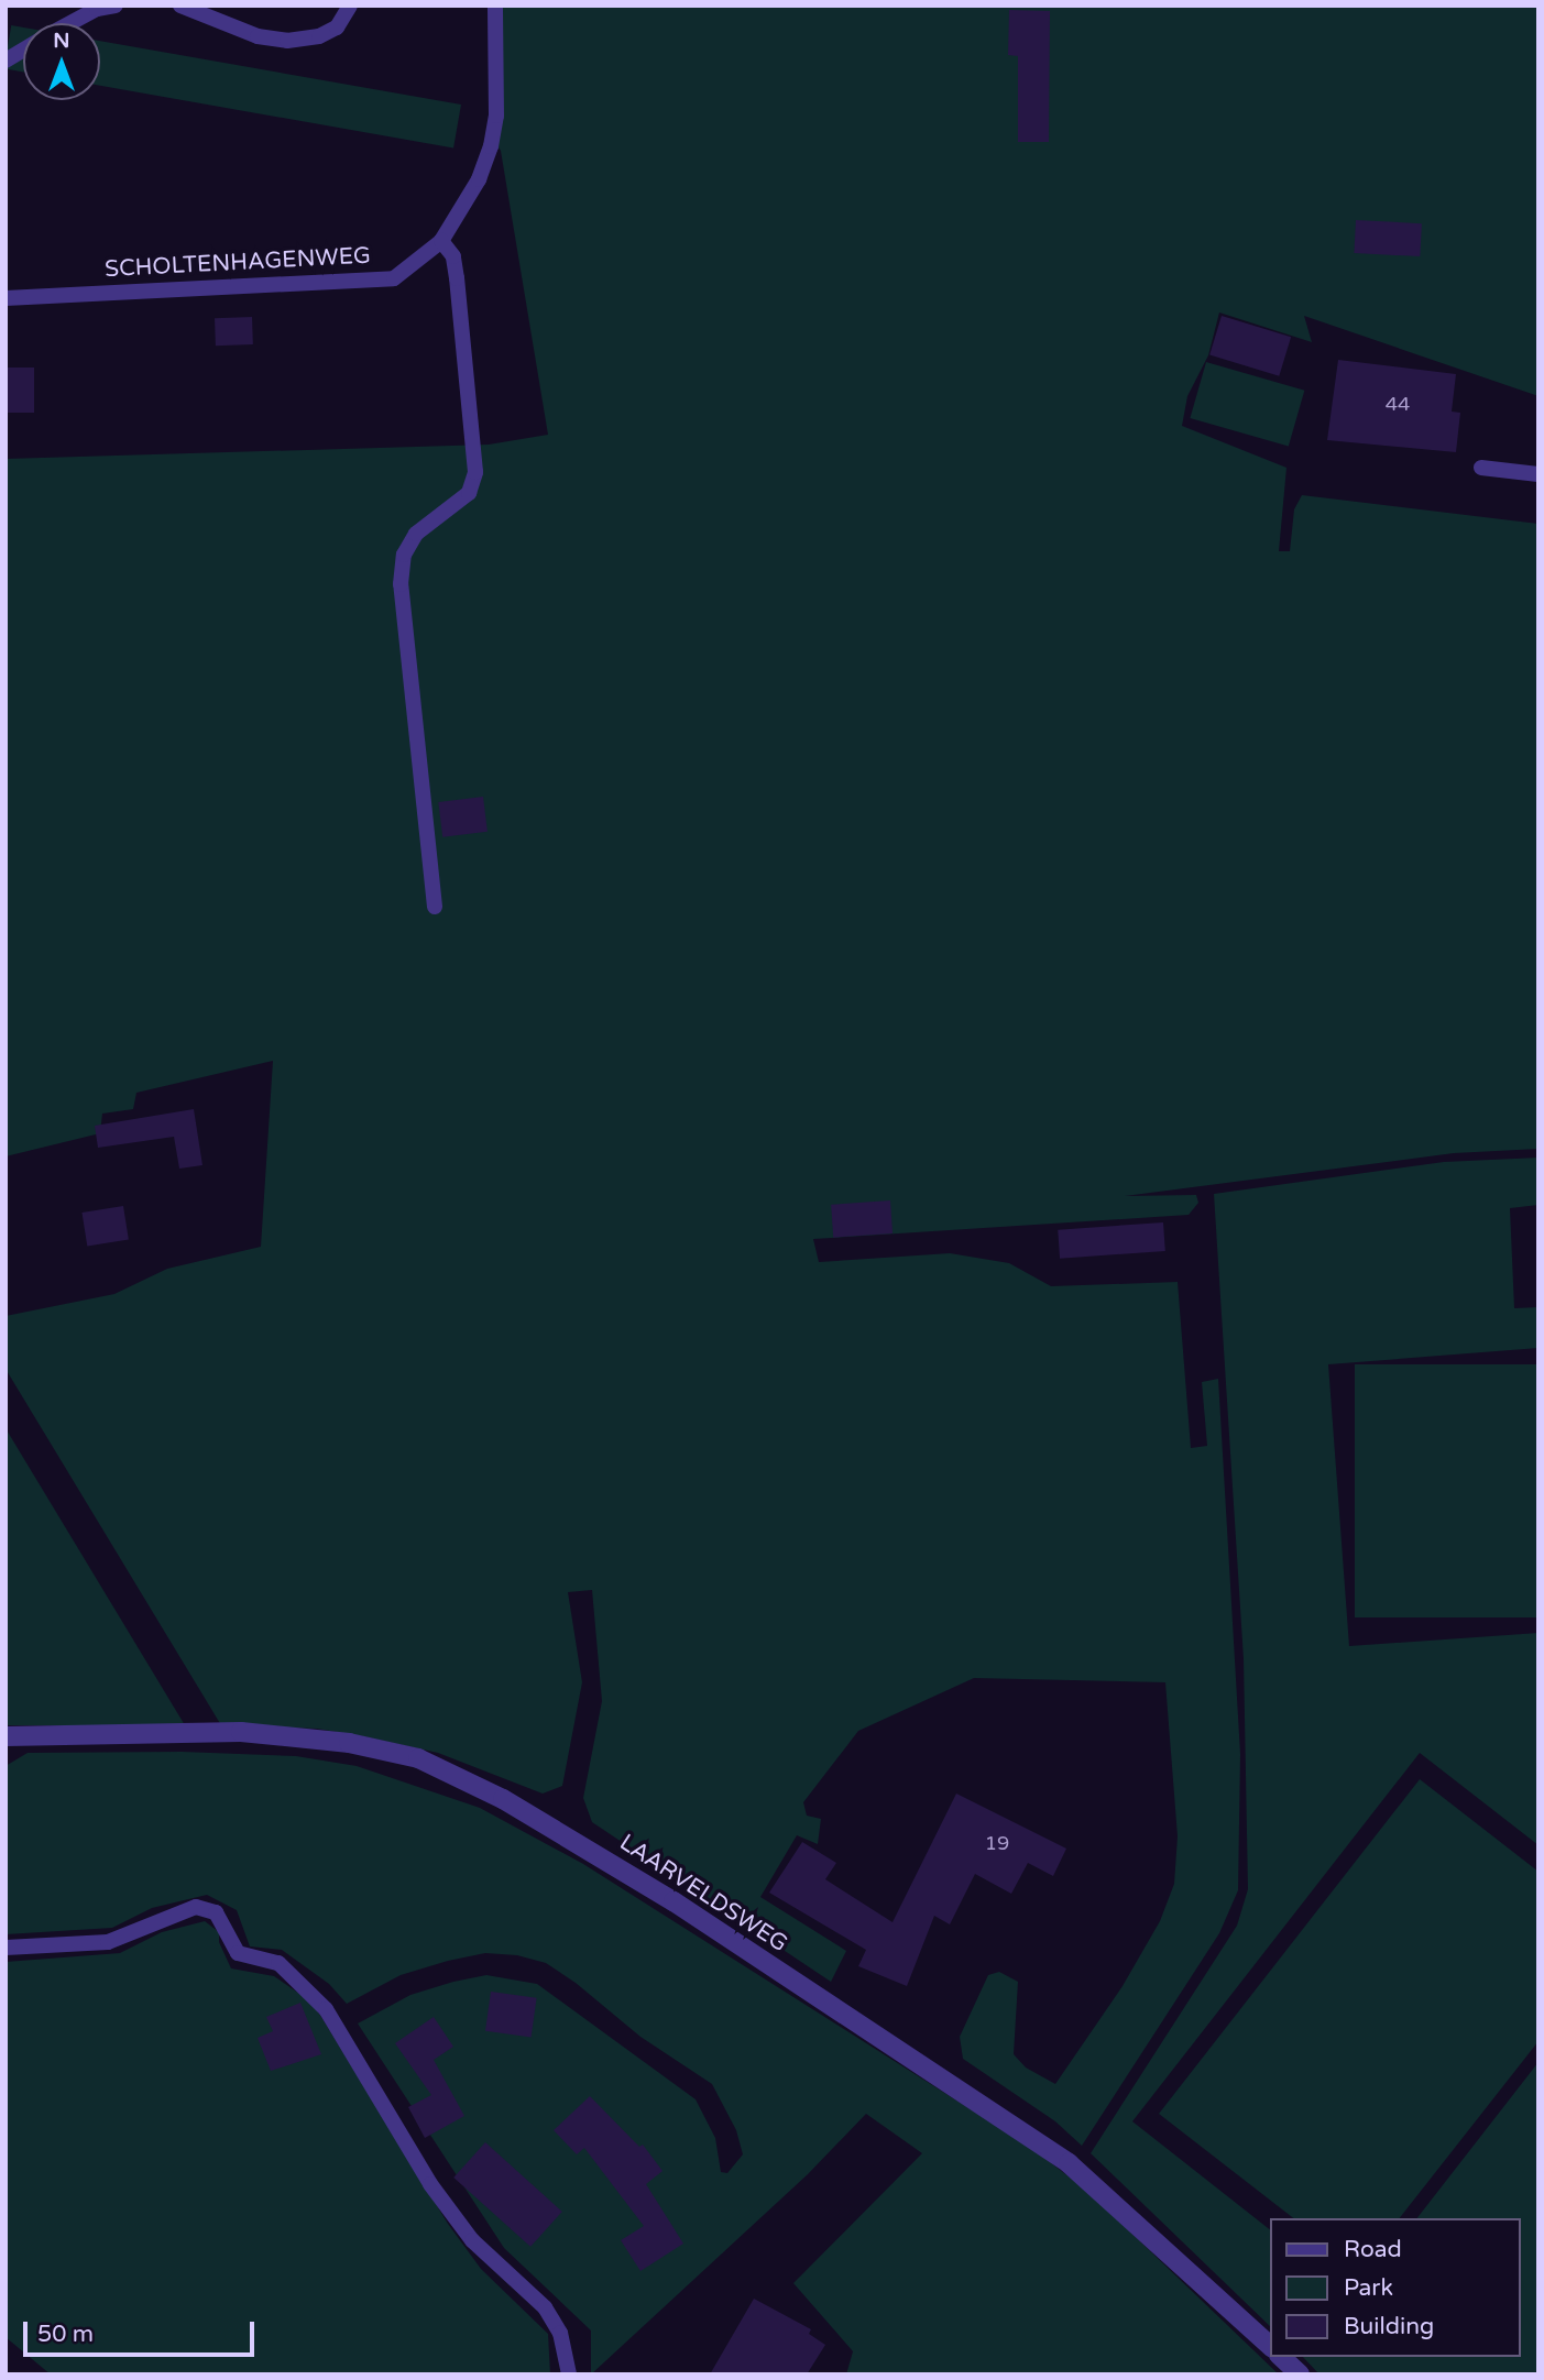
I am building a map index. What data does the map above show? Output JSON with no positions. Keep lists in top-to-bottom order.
{
  "streets": {
    "street": ["LAARVELDSWEG"],
    "lane": ["SCHOLTENHAGENWEG"]
  },
  "house_numbers": ["44", "19"],
  "legend": ["Road", "Park", "Building"],
  "scale_bar": "50 m",
  "north": "top"
}
